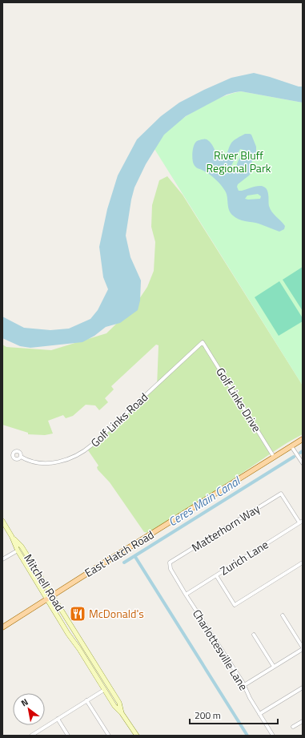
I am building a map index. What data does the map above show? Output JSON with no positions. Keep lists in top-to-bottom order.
{
  "streets": {
    "main road": ["East Hatch Road", "Mitchell Road"],
    "street": [
      "Golf Links Drive",
      "Golf Links Road",
      "Matterhorn Way",
      "Zurich Lane",
      "Charlottesville Lane"
    ]
  },
  "crossings": [
    ["Golf Links Drive", "Golf Links Road"],
    ["Golf Links Drive", "East Hatch Road"],
    ["Matterhorn Way", "Zurich Lane"],
    ["Matterhorn Way", "Charlottesville Lane"],
    ["East Hatch Road", "Mitchell Road"],
    ["Zurich Lane", "Charlottesville Lane"]
  ],
  "water": ["Ceres Main Canal"],
  "parks": ["River Bluff Regional Park"],
  "places": {
    "restaurant": ["McDonald's"]
  },
  "scale_bar": "200 m",
  "north": "top left"
}
